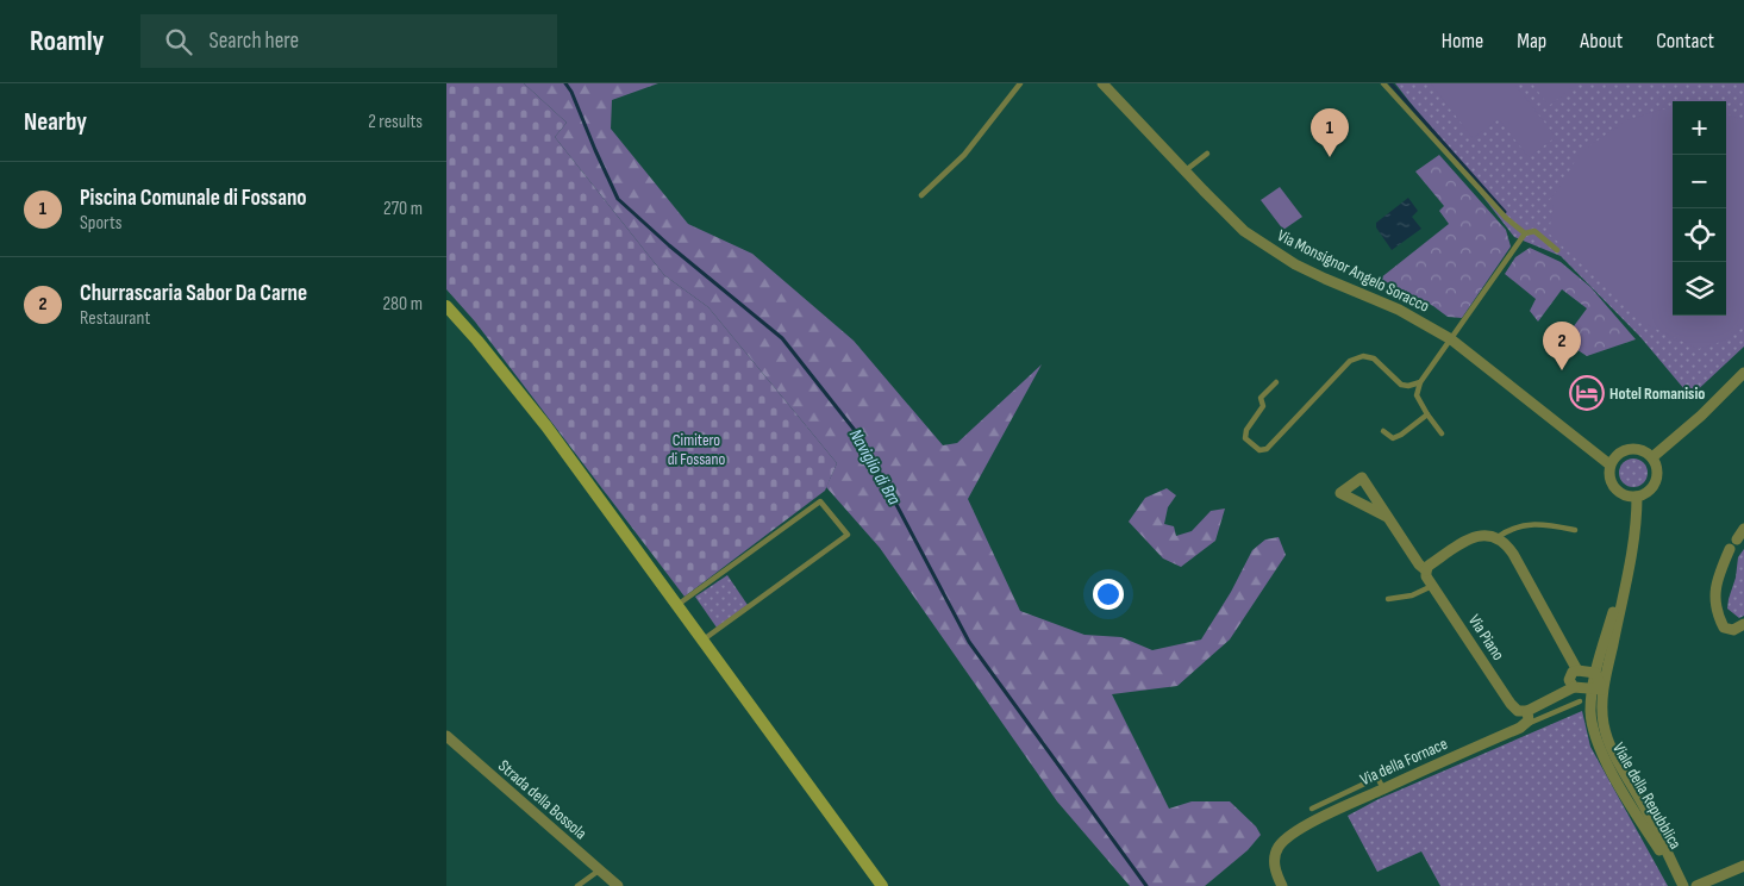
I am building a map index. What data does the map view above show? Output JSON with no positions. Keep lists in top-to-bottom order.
{
  "streets": {
    "street": [
      "Via Monsignor Angelo Soracco",
      "Via Piano",
      "Via della Fornace",
      "Viale della Repubblica",
      "Strada della Bossola"
    ]
  },
  "crossings": [
    ["Via Monsignor Angelo Soracco", "Viale della Repubblica"]
  ],
  "water": ["Naviglio di Bra"],
  "parks": ["Cimitero di Fossano"],
  "places": {
    "hotel": ["Hotel Romanisio"]
  },
  "page": {
    "header": "Roamly",
    "search": "Search here",
    "nav": [
      "Home",
      "Map",
      "About",
      "Contact"
    ],
    "heading": ["Nearby", "2 results"],
    "map_buttons": ["+", "−"],
    "pins": ["1", "2"],
    "list": [
      {
        "mark": "1",
        "name": "Piscina Comunale di Fossano",
        "note": "Sports",
        "value": "270 m"
      },
      {
        "mark": "2",
        "name": "Churrascaria Sabor Da Carne",
        "note": "Restaurant",
        "value": "280 m"
      }
    ]
  }
}
